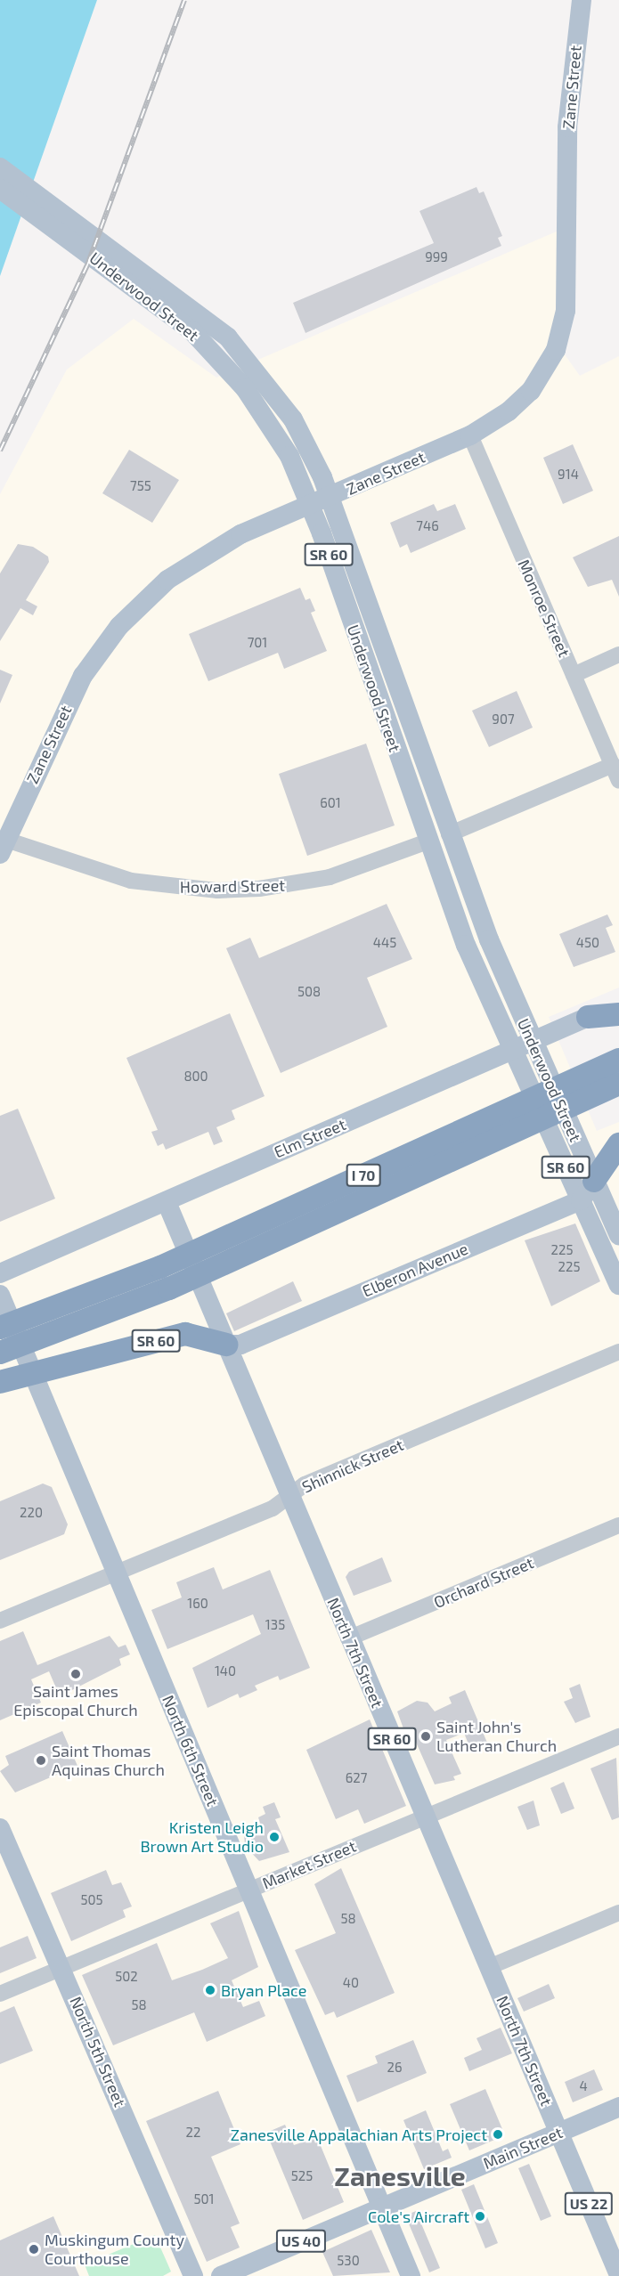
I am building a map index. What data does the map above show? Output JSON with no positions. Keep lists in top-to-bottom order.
{
  "streets": {
    "highway": ["SR 60", "I 70"],
    "main road": [
      "Zane Street",
      "Underwood Street",
      "Elm Street",
      "Elberon Avenue",
      "North 7th Street",
      "North 6th Street",
      "North 5th Street",
      "Main Street",
      "US 22",
      "US 40"
    ],
    "street": [
      "Monroe Street",
      "Howard Street",
      "Shinnick Street",
      "Orchard Street",
      "Market Street"
    ]
  },
  "crossings": [
    ["Zane Street", "Underwood Street"],
    ["Zane Street", "Monroe Street"],
    ["Zane Street", "Howard Street"],
    ["Underwood Street", "Howard Street"],
    ["Underwood Street", "Elm Street"],
    ["Underwood Street", "Elberon Avenue"],
    ["SR 60", "Elberon Avenue"],
    ["SR 60", "North 7th Street"],
    ["Elm Street", "North 7th Street"],
    ["Elberon Avenue", "North 7th Street"],
    ["Shinnick Street", "North 7th Street"],
    ["Shinnick Street", "North 6th Street"],
    ["Orchard Street", "North 7th Street"],
    ["North 7th Street", "Market Street"],
    ["North 7th Street", "Main Street"],
    ["North 7th Street", "US 22"],
    ["North 6th Street", "Market Street"],
    ["North 6th Street", "Main Street"],
    ["Market Street", "North 5th Street"],
    ["Main Street", "US 22"]
  ],
  "districts": ["Zanesville"],
  "places": [
    "Saint James Episcopal Church",
    "Saint John's Lutheran Church",
    "Saint Thomas Aquinas Church",
    "Kristen Leigh Brown Art Studio",
    "Bryan Place",
    "Zanesville Appalachian Arts Project",
    "Cole's Aircraft",
    "Muskingum County Courthouse"
  ],
  "house_numbers": [
    "999",
    "914",
    "755",
    "746",
    "701",
    "907",
    "601",
    "445",
    "450",
    "508",
    "800",
    "225",
    "225",
    "220",
    "160",
    "135",
    "140",
    "627",
    "505",
    "58",
    "502",
    "40",
    "58",
    "26",
    "4",
    "22",
    "525",
    "501",
    "530"
  ]
}
